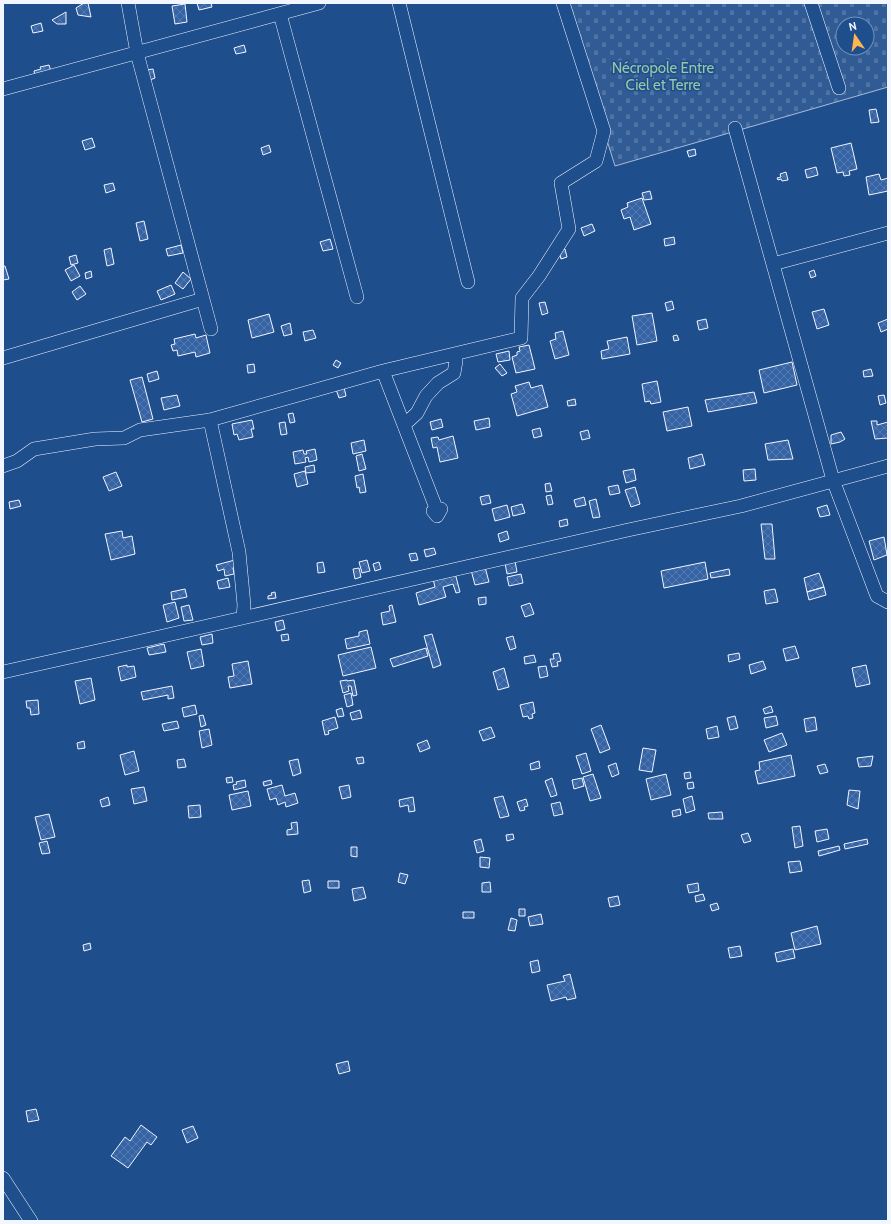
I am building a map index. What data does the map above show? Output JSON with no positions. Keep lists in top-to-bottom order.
{
  "parks": ["Nécropole Entre Ciel et Terre"],
  "north": "top"
}
